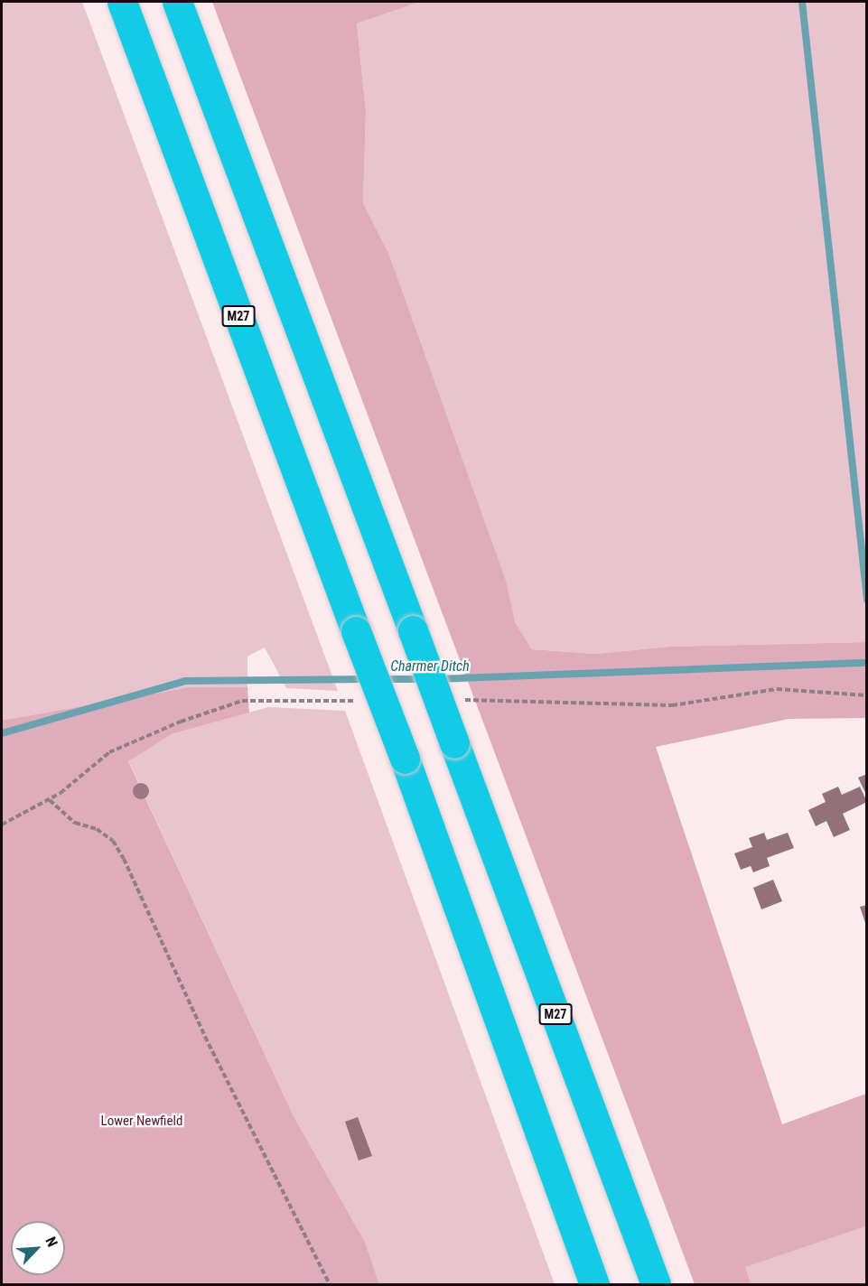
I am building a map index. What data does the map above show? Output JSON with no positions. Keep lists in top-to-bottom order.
{
  "streets": {
    "highway": ["M27"]
  },
  "water": ["Charmer Ditch"],
  "parks": ["Lower Newfield"],
  "north": "top right"
}
